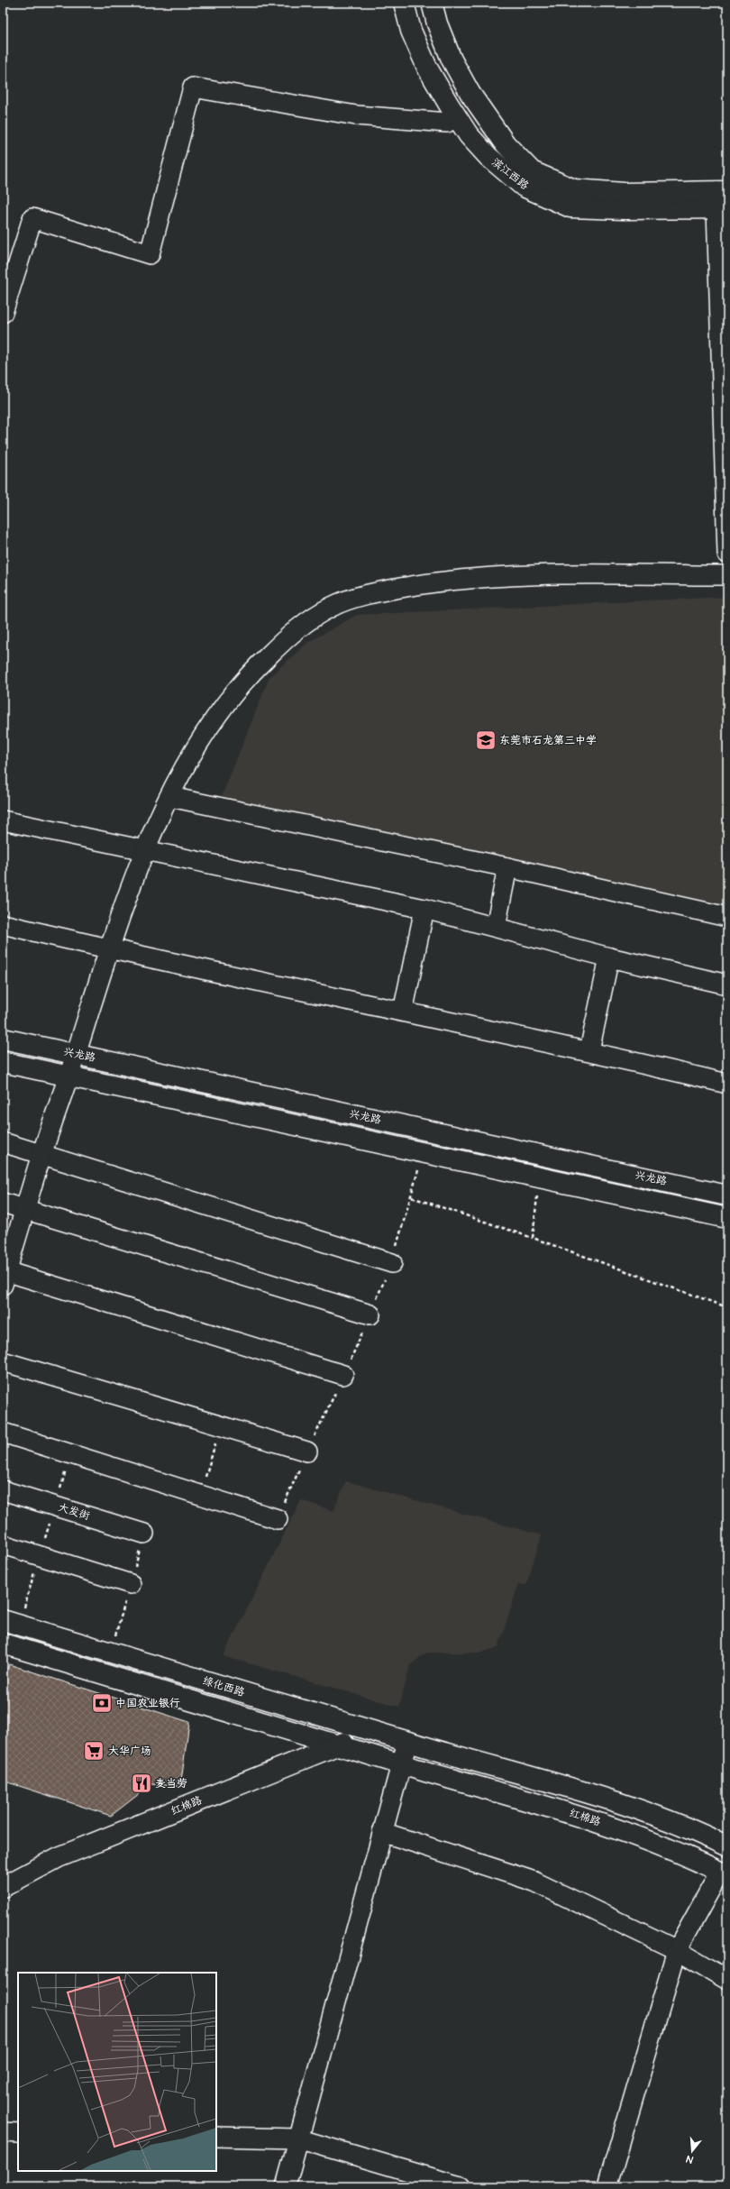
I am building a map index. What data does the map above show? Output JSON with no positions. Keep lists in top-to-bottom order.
{
  "streets": {
    "main road": [
      "滨江西路",
      "兴龙路",
      "绿化西路",
      "红棉路"
    ],
    "street": ["大发街"]
  },
  "crossings": [
    ["绿化西路", "红棉路"]
  ],
  "places": {
    "school or university": ["东莞市石龙第三中学"],
    "bank": ["中国农业银行"],
    "supermarket": ["大华广场"],
    "restaurant": ["麦当劳"]
  },
  "north": "bottom"
}
